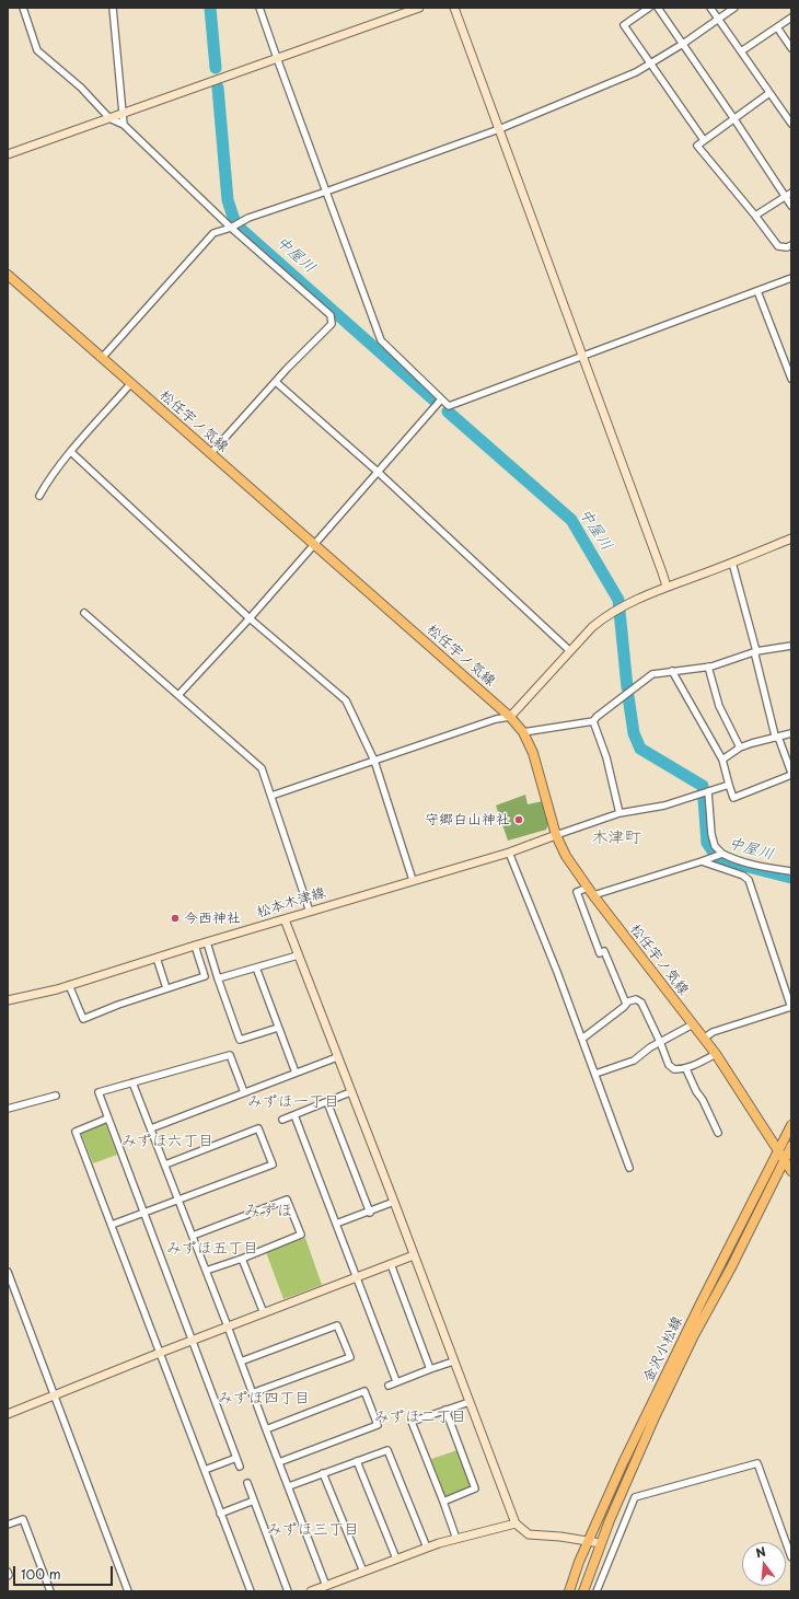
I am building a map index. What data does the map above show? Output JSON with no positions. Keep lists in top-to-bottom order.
{
  "streets": {
    "main road": ["松任宇ノ気線", "金沢小松線"],
    "street": ["松本木津線"]
  },
  "crossings": [
    ["松任宇ノ気線", "松本木津線"],
    ["松任宇ノ気線", "金沢小松線"]
  ],
  "districts": [
    "木津町",
    "みずほ一丁目",
    "みずほ六丁目",
    "みずほ",
    "みずほ五丁目",
    "みずほ四丁目",
    "みずほ二丁目",
    "みずほ三丁目"
  ],
  "water": ["中屋川"],
  "places": ["守郷白山神社", "今西神社"],
  "scale_bar": "100 m",
  "north": "top"
}
